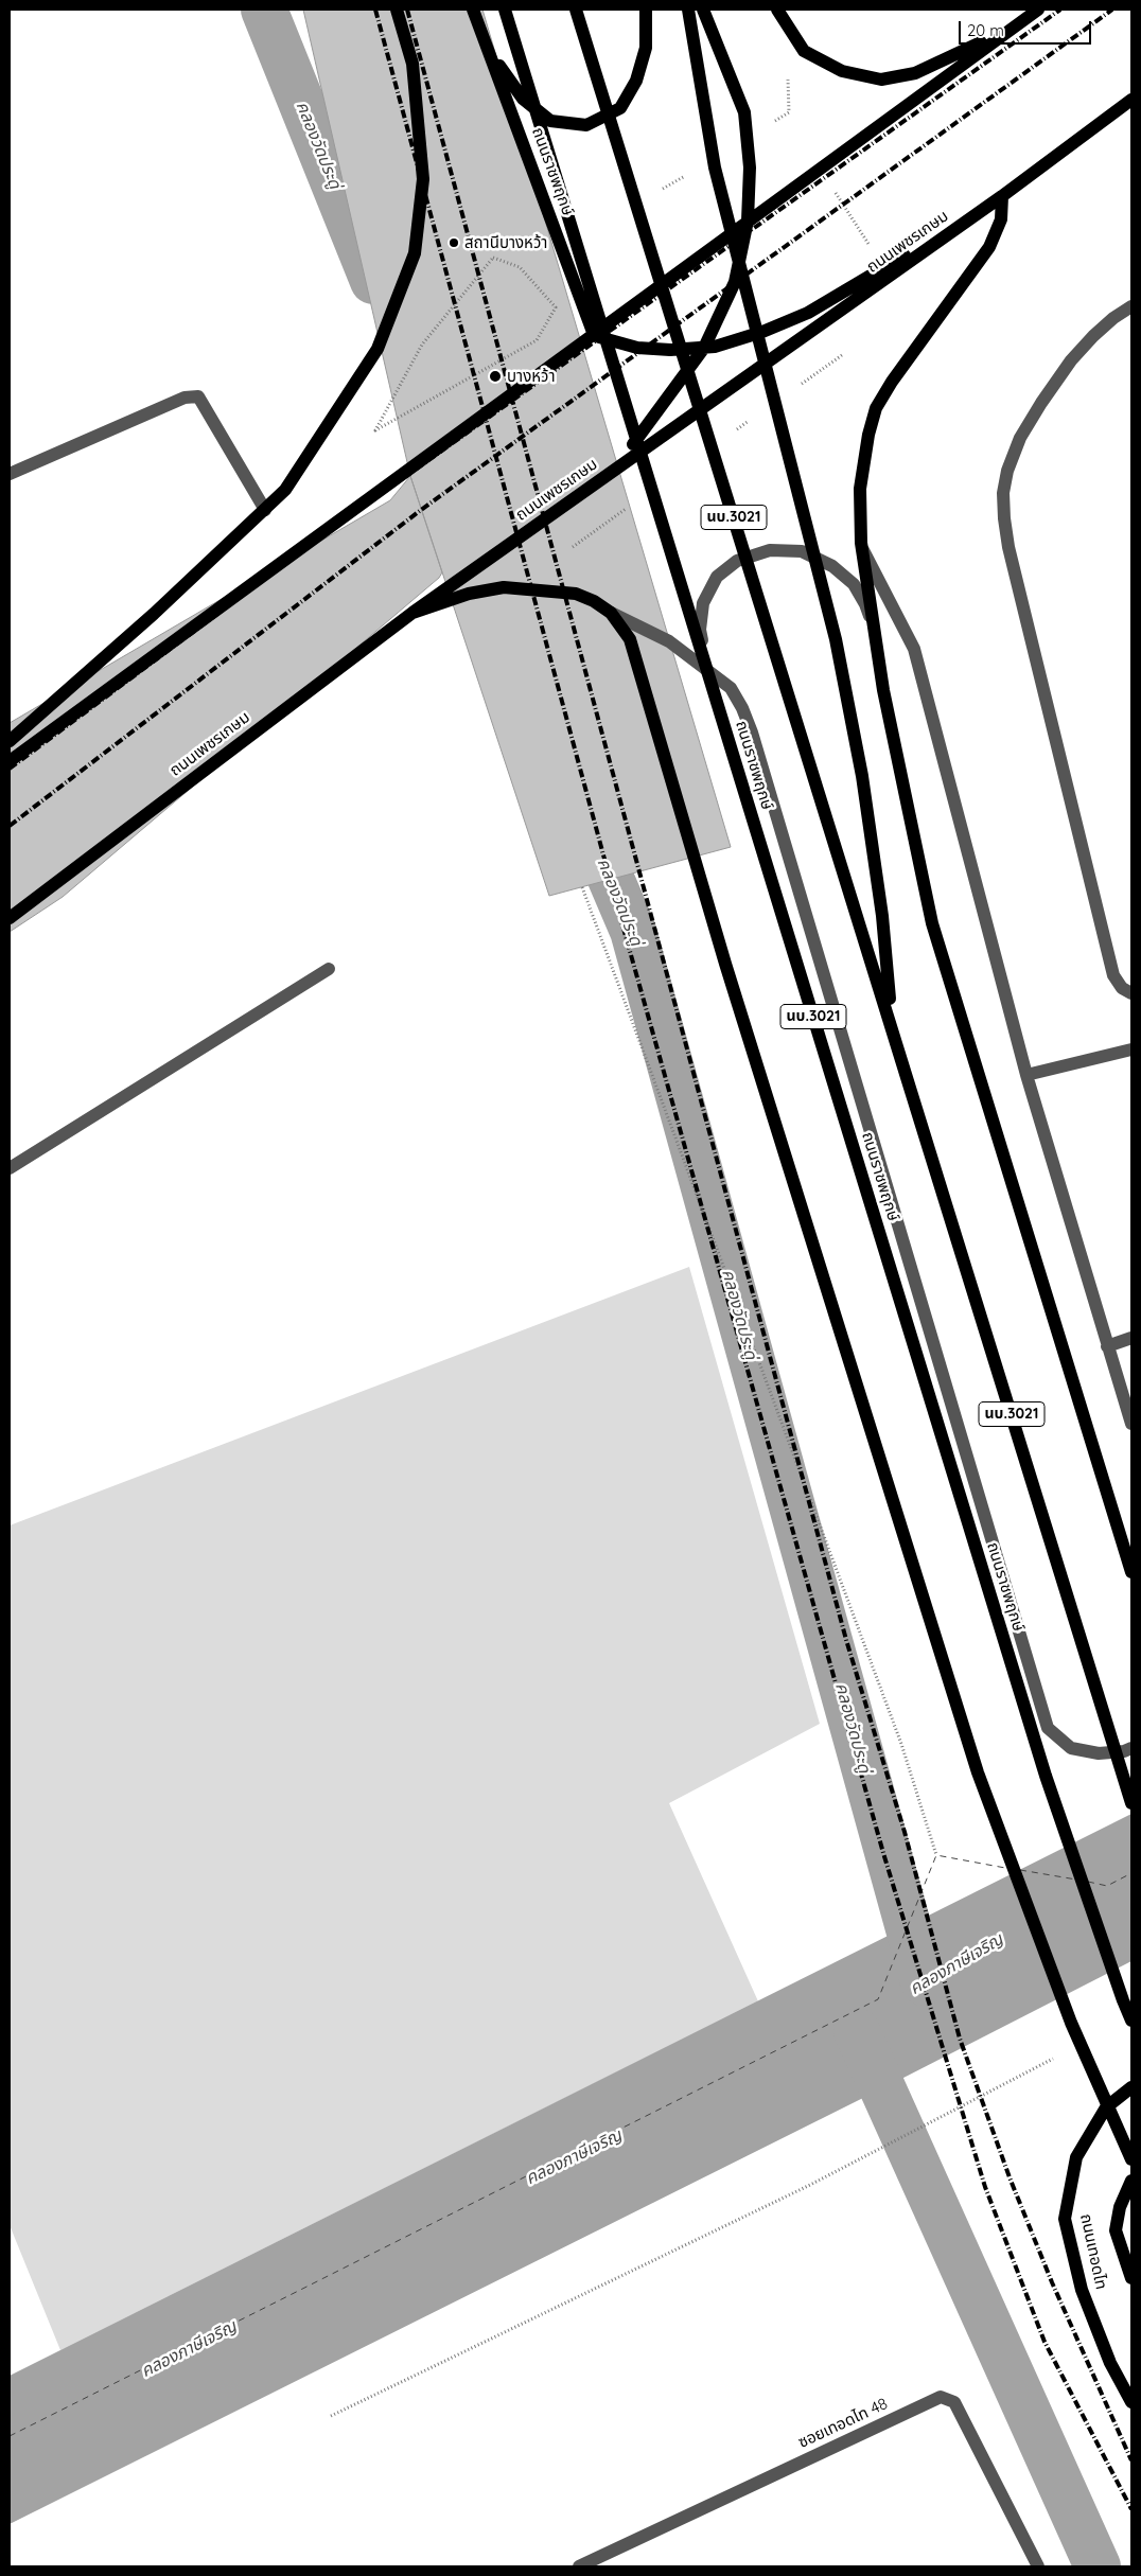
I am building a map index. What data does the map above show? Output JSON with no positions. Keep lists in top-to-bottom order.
{
  "streets": {
    "main road": [
      "ถนนราชพฤกษ์",
      "ถนนเพชรเกษม",
      "นบ.3021",
      "ถนนเทอดไท"
    ],
    "street": ["ซอยเทอดไท 48"]
  },
  "water": ["คลองวัดประดู่", "คลองภาษีเจริญ"],
  "places": ["สถานีบางหว้า", "บางหว้า"],
  "scale_bar": "20 m"
}
